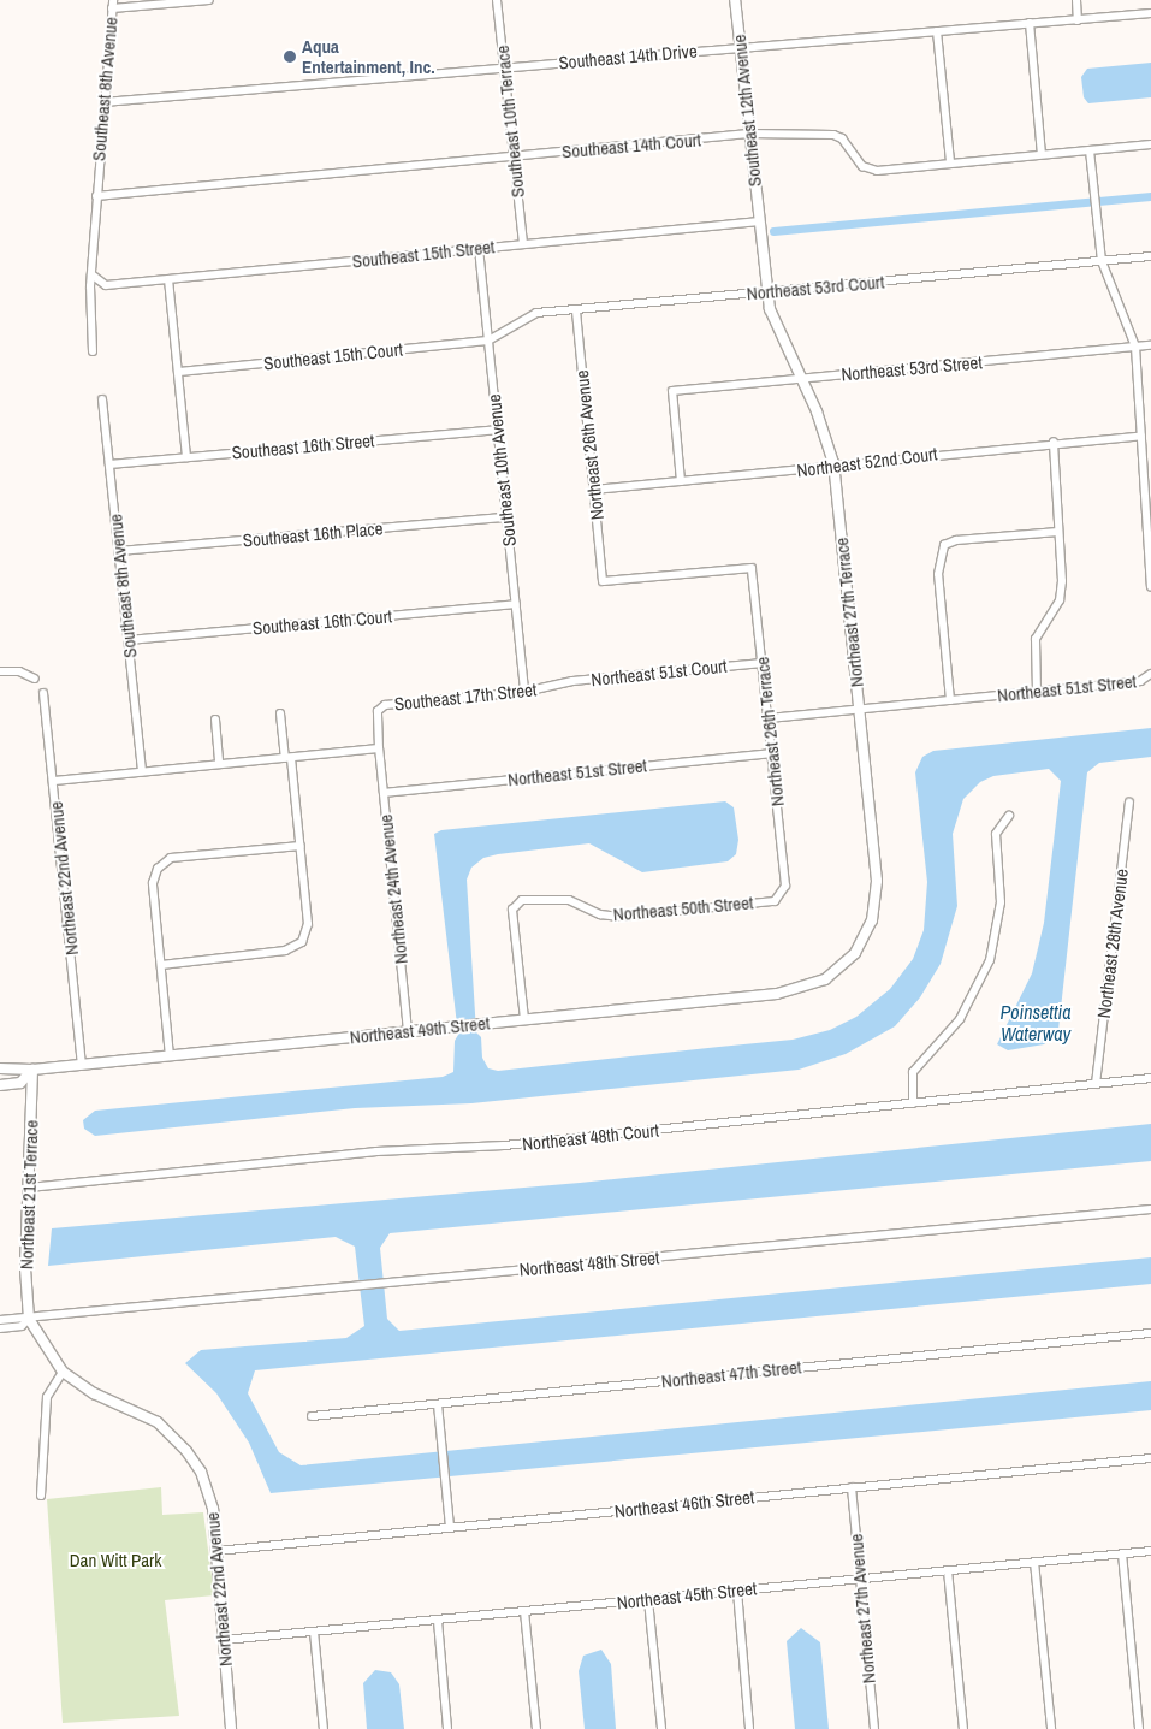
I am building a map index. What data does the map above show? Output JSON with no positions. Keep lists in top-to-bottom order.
{
  "streets": {
    "street": [
      "Southeast 14th Drive",
      "Southeast 8th Avenue",
      "Southeast 12th Avenue",
      "Southeast 10th Terrace",
      "Southeast 14th Court",
      "Southeast 15th Street",
      "Northeast 53rd Court",
      "Southeast 15th Court",
      "Northeast 53rd Street",
      "Northeast 26th Avenue",
      "Southeast 16th Street",
      "Northeast 52nd Court",
      "Southeast 10th Avenue",
      "Southeast 16th Place",
      "Northeast 27th Terrace",
      "Southeast 16th Court",
      "Northeast 51st Court",
      "Northeast 51st Street",
      "Southeast 17th Street",
      "Northeast 26th Terrace",
      "Northeast 22nd Avenue",
      "Northeast 24th Avenue",
      "Northeast 50th Street",
      "Northeast 28th Avenue",
      "Northeast 49th Street",
      "Northeast 48th Court",
      "Northeast 21st Terrace",
      "Northeast 48th Street",
      "Northeast 47th Street",
      "Northeast 46th Street",
      "Northeast 45th Street",
      "Northeast 27th Avenue"
    ]
  },
  "crossings": [
    ["Southeast 14th Drive", "Southeast 8th Avenue"],
    ["Southeast 14th Drive", "Southeast 12th Avenue"],
    ["Southeast 14th Drive", "Southeast 10th Terrace"],
    ["Southeast 8th Avenue", "Southeast 14th Court"],
    ["Southeast 8th Avenue", "Southeast 15th Street"],
    ["Southeast 8th Avenue", "Southeast 16th Street"],
    ["Southeast 8th Avenue", "Southeast 16th Place"],
    ["Southeast 8th Avenue", "Southeast 16th Court"],
    ["Southeast 12th Avenue", "Southeast 14th Court"],
    ["Southeast 12th Avenue", "Southeast 15th Street"],
    ["Southeast 12th Avenue", "Northeast 27th Terrace"],
    ["Southeast 10th Terrace", "Southeast 14th Court"],
    ["Southeast 10th Terrace", "Southeast 15th Street"],
    ["Southeast 15th Street", "Southeast 10th Avenue"],
    ["Southeast 15th Street", "Northeast 27th Terrace"],
    ["Northeast 53rd Court", "Southeast 15th Court"],
    ["Northeast 53rd Court", "Northeast 26th Avenue"],
    ["Northeast 53rd Court", "Southeast 10th Avenue"],
    ["Northeast 53rd Court", "Northeast 27th Terrace"],
    ["Southeast 15th Court", "Southeast 10th Avenue"],
    ["Northeast 53rd Street", "Northeast 52nd Court"],
    ["Northeast 53rd Street", "Northeast 27th Terrace"],
    ["Northeast 26th Avenue", "Northeast 52nd Court"],
    ["Northeast 26th Avenue", "Northeast 26th Terrace"],
    ["Southeast 16th Street", "Southeast 10th Avenue"],
    ["Northeast 52nd Court", "Northeast 27th Terrace"],
    ["Southeast 10th Avenue", "Southeast 16th Place"],
    ["Southeast 10th Avenue", "Southeast 16th Court"],
    ["Southeast 10th Avenue", "Southeast 17th Street"],
    ["Northeast 27th Terrace", "Northeast 51st Street"],
    ["Northeast 27th Terrace", "Northeast 49th Street"],
    ["Northeast 51st Court", "Southeast 17th Street"],
    ["Northeast 51st Court", "Northeast 26th Terrace"],
    ["Northeast 51st Street", "Northeast 26th Terrace"],
    ["Northeast 51st Street", "Northeast 24th Avenue"],
    ["Southeast 17th Street", "Northeast 24th Avenue"],
    ["Northeast 26th Terrace", "Northeast 50th Street"],
    ["Northeast 22nd Avenue", "Northeast 49th Street"],
    ["Northeast 22nd Avenue", "Northeast 21st Terrace"],
    ["Northeast 22nd Avenue", "Northeast 48th Street"],
    ["Northeast 22nd Avenue", "Northeast 46th Street"],
    ["Northeast 22nd Avenue", "Northeast 45th Street"],
    ["Northeast 24th Avenue", "Northeast 49th Street"],
    ["Northeast 50th Street", "Northeast 49th Street"],
    ["Northeast 28th Avenue", "Northeast 48th Court"],
    ["Northeast 49th Street", "Northeast 21st Terrace"],
    ["Northeast 48th Court", "Northeast 21st Terrace"],
    ["Northeast 21st Terrace", "Northeast 48th Street"],
    ["Northeast 46th Street", "Northeast 27th Avenue"],
    ["Northeast 45th Street", "Northeast 27th Avenue"]
  ],
  "water": ["Poinsettia Waterway"],
  "parks": ["Dan Witt Park"],
  "places": ["Aqua Entertainment, Inc."]
}
